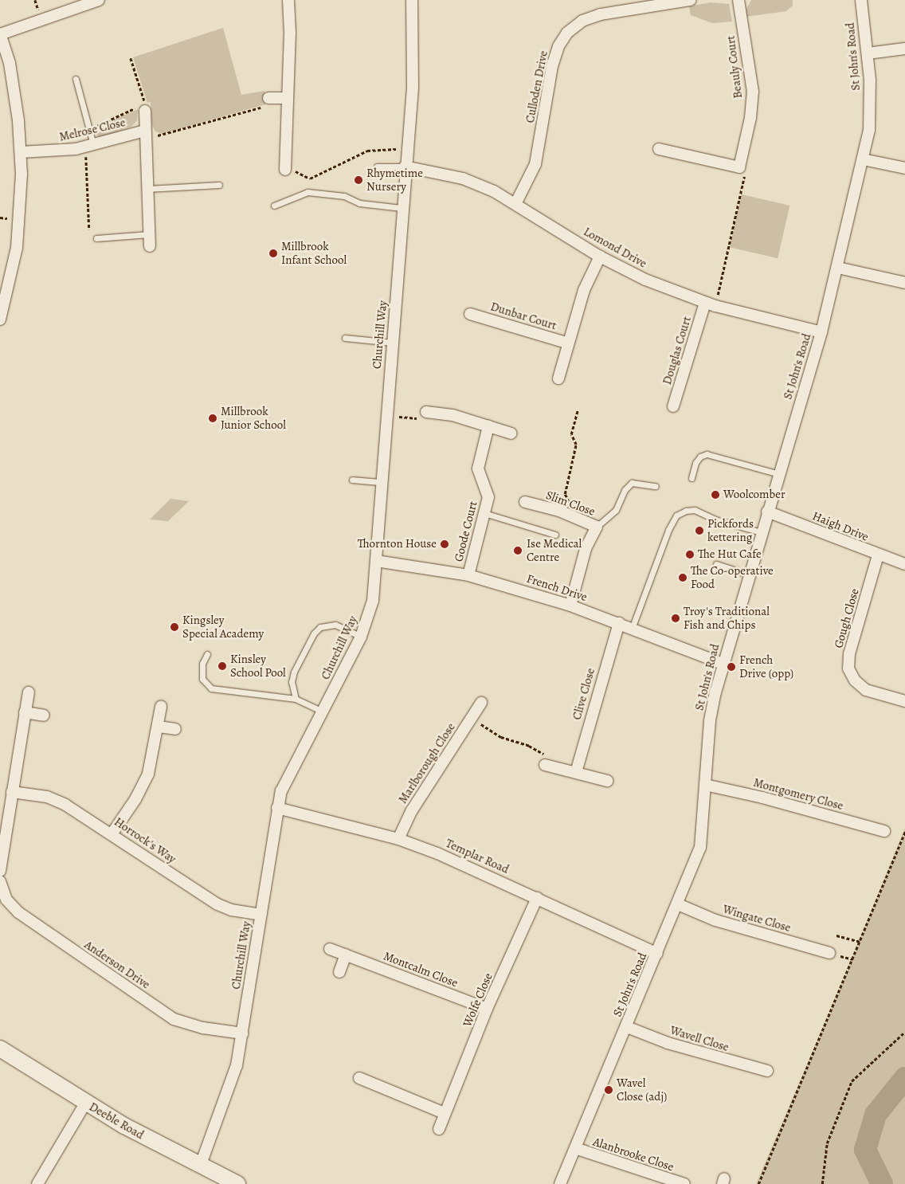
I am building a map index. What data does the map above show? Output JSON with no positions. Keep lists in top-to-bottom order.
{
  "streets": {
    "street": [
      "St John's Road",
      "Beauly Court",
      "Culloden Drive",
      "Melrose Close",
      "Lomond Drive",
      "Dunbar Court",
      "Churchill Way",
      "Douglas Court",
      "Slim Close",
      "Haigh Drive",
      "Goode Court",
      "French Drive",
      "Gough Close",
      "Clive Close",
      "Marlborough Close",
      "Montgomery Close",
      "Horrock's Way",
      "Templar Road",
      "Wingate Close",
      "Anderson Drive",
      "Montcalm Close",
      "Wolfe Close",
      "Wavell Close",
      "Deeble Road",
      "Alanbrooke Close"
    ]
  },
  "crossings": [
    ["St John's Road", "Lomond Drive"],
    ["St John's Road", "Haigh Drive"],
    ["St John's Road", "French Drive"],
    ["St John's Road", "Montgomery Close"],
    ["St John's Road", "Templar Road"],
    ["St John's Road", "Wingate Close"],
    ["St John's Road", "Wavell Close"],
    ["St John's Road", "Alanbrooke Close"],
    ["Culloden Drive", "Lomond Drive"],
    ["Lomond Drive", "Dunbar Court"],
    ["Lomond Drive", "Churchill Way"],
    ["Lomond Drive", "Douglas Court"],
    ["Churchill Way", "French Drive"],
    ["Churchill Way", "Horrock's Way"],
    ["Churchill Way", "Templar Road"],
    ["Churchill Way", "Anderson Drive"],
    ["Churchill Way", "Deeble Road"],
    ["Slim Close", "French Drive"],
    ["Haigh Drive", "Gough Close"],
    ["Goode Court", "French Drive"],
    ["French Drive", "Clive Close"],
    ["Marlborough Close", "Templar Road"],
    ["Templar Road", "Wolfe Close"],
    ["Montcalm Close", "Wolfe Close"]
  ],
  "places": [
    "Rhymetime Nursery",
    "Millbrook Infant School",
    "Millbrook Junior School",
    "Woolcomber",
    "Pickfords kettering",
    "Thornton House",
    "Ise Medical Centre",
    "The Hut Cafe",
    "The Co-operative Food",
    "Troy's Traditional Fish and Chips",
    "Kingsley Special Academy",
    "Kinsley School Pool",
    "French Drive (opp)",
    "Wavel Close (adj)"
  ]
}
